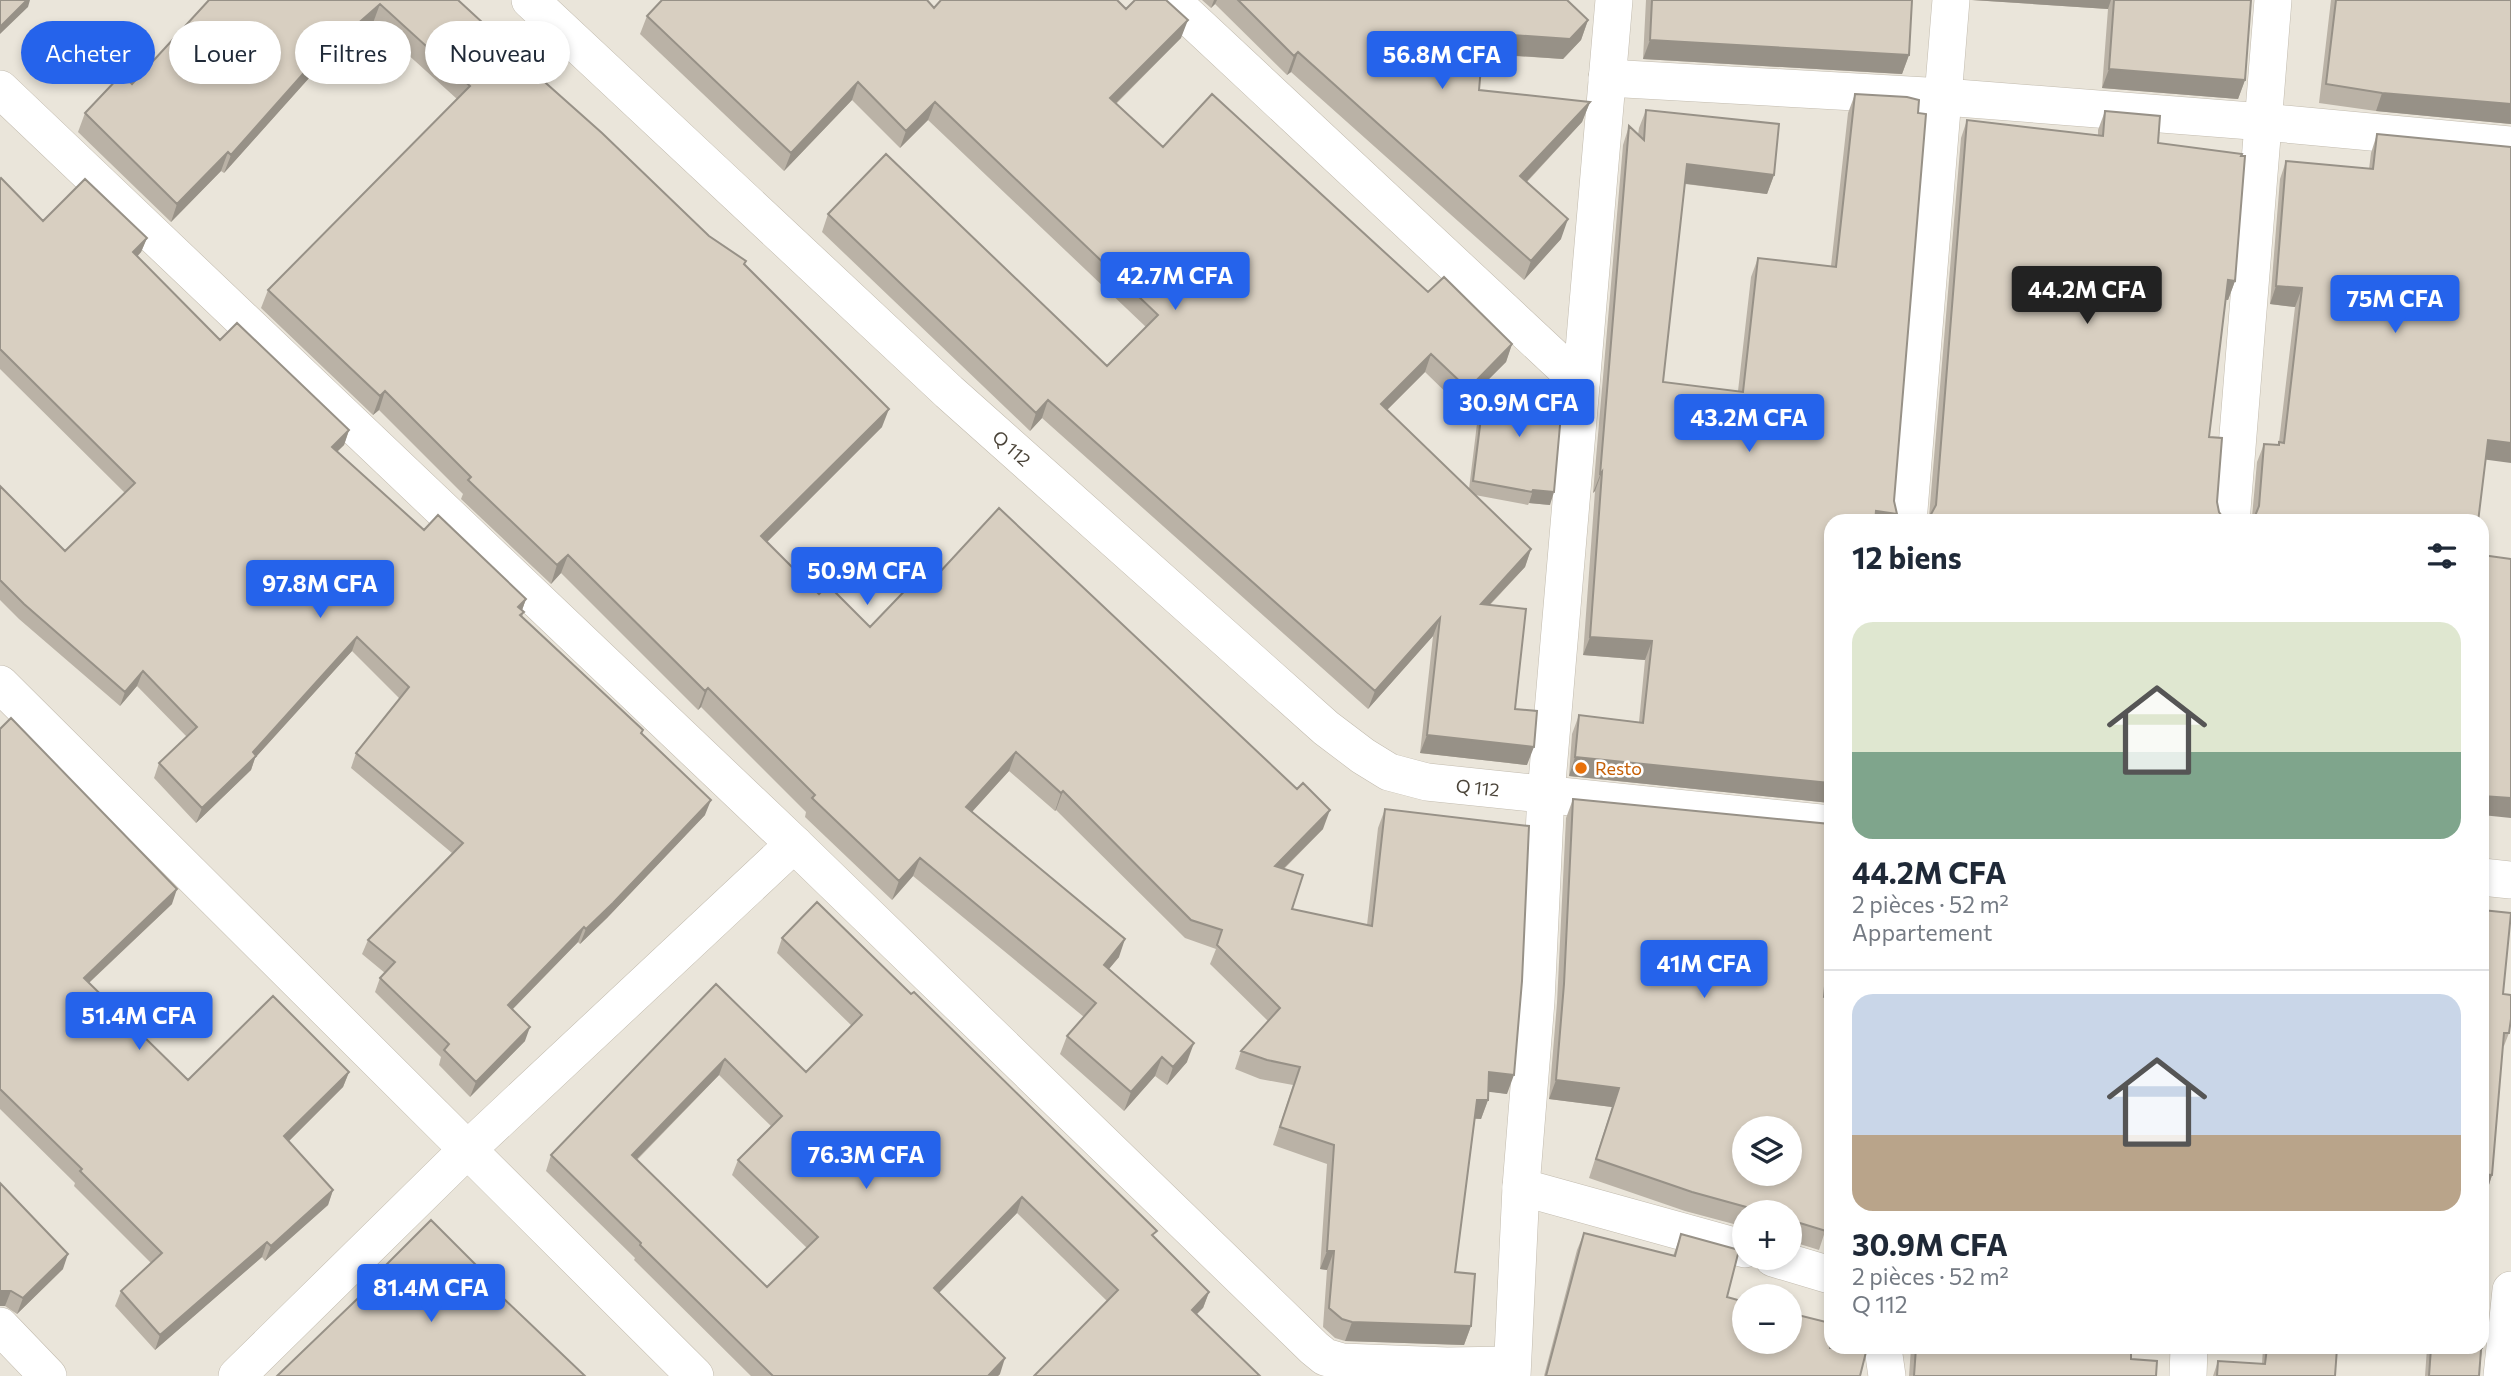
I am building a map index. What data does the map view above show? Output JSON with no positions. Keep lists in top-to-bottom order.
{
  "streets": {
    "street": ["Q 112"]
  },
  "places": ["Resto"],
  "page": {
    "chip": [
      "Acheter",
      "Louer",
      "Filtres",
      "Nouveau"
    ],
    "price": [
      "56.8M CFA",
      "42.7M CFA",
      "44.2M CFA",
      "75M CFA",
      "30.9M CFA",
      "43.2M CFA",
      "50.9M CFA",
      "97.8M CFA",
      "41M CFA",
      "51.4M CFA",
      "76.3M CFA",
      "81.4M CFA"
    ],
    "heading": "12 biens",
    "list": [
      {
        "name": "44.2M CFA",
        "note": "2 pièces · 52 m² · Appartement"
      },
      {
        "name": "30.9M CFA",
        "note": "2 pièces · 52 m² · Q 112"
      }
    ],
    "map_buttons": ["+", "−"]
  }
}
